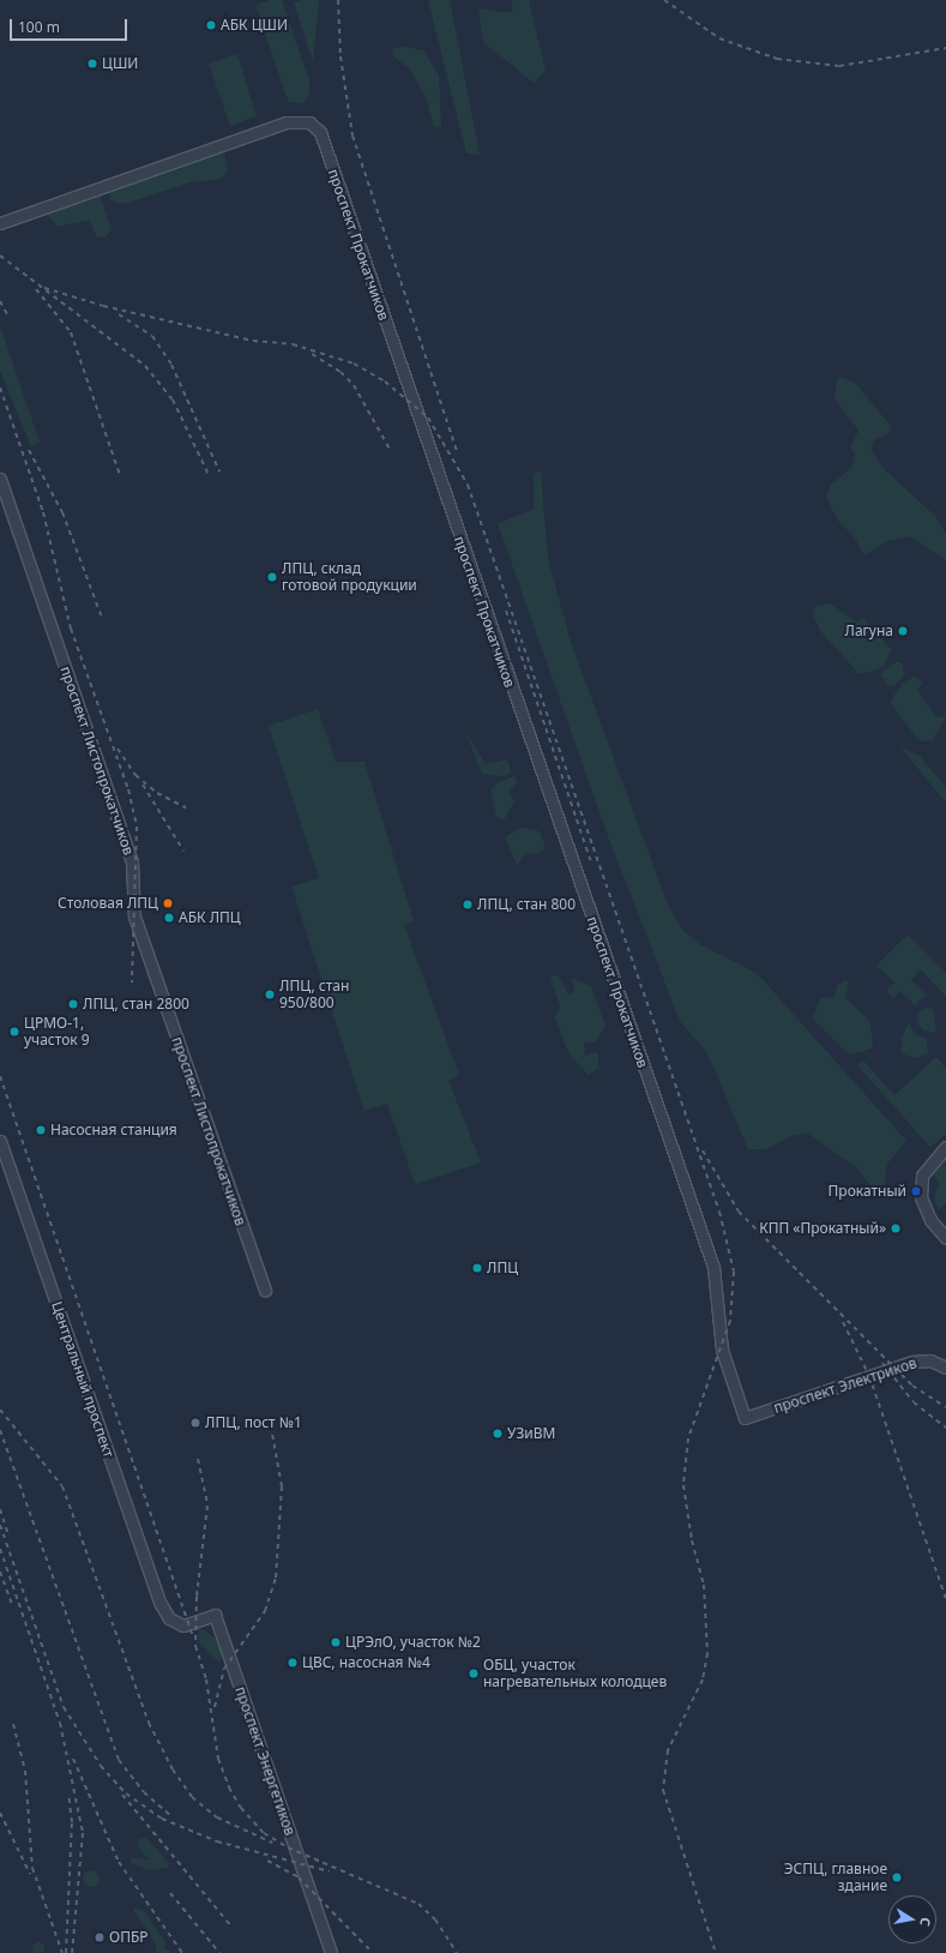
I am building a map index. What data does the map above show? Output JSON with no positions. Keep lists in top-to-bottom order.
{
  "streets": {
    "street": [
      "проспект Прокатчиков",
      "проспект Листопрокатчиков",
      "Центральный проспект",
      "проспект Электриков",
      "проспект Энергетиков"
    ]
  },
  "crossings": [
    ["проспект Прокатчиков", "проспект Электриков"],
    ["Центральный проспект", "проспект Энергетиков"]
  ],
  "places": [
    "АБК ЦШИ",
    "ЦШИ",
    "ЛПЦ, склад готовой продукции",
    "Лагуна",
    "Столовая ЛПЦ",
    "ЛПЦ, стан 800",
    "АБК ЛПЦ",
    "ЛПЦ, стан 950/800",
    "ЛПЦ, стан 2800",
    "ЦРМО-1, участок 9",
    "Насосная станция",
    "Прокатный",
    "КПП «Прокатный»",
    "ЛПЦ",
    "ЛПЦ, пост №1",
    "УЗиВМ",
    "ЦРЭлО, участок №2",
    "ЦВС, насосная №4",
    "ОБЦ, участок нагревательных колодцев",
    "ЭСПЦ, главное здание",
    "ОПБР"
  ],
  "scale_bar": "100 m",
  "north": "right"
}
